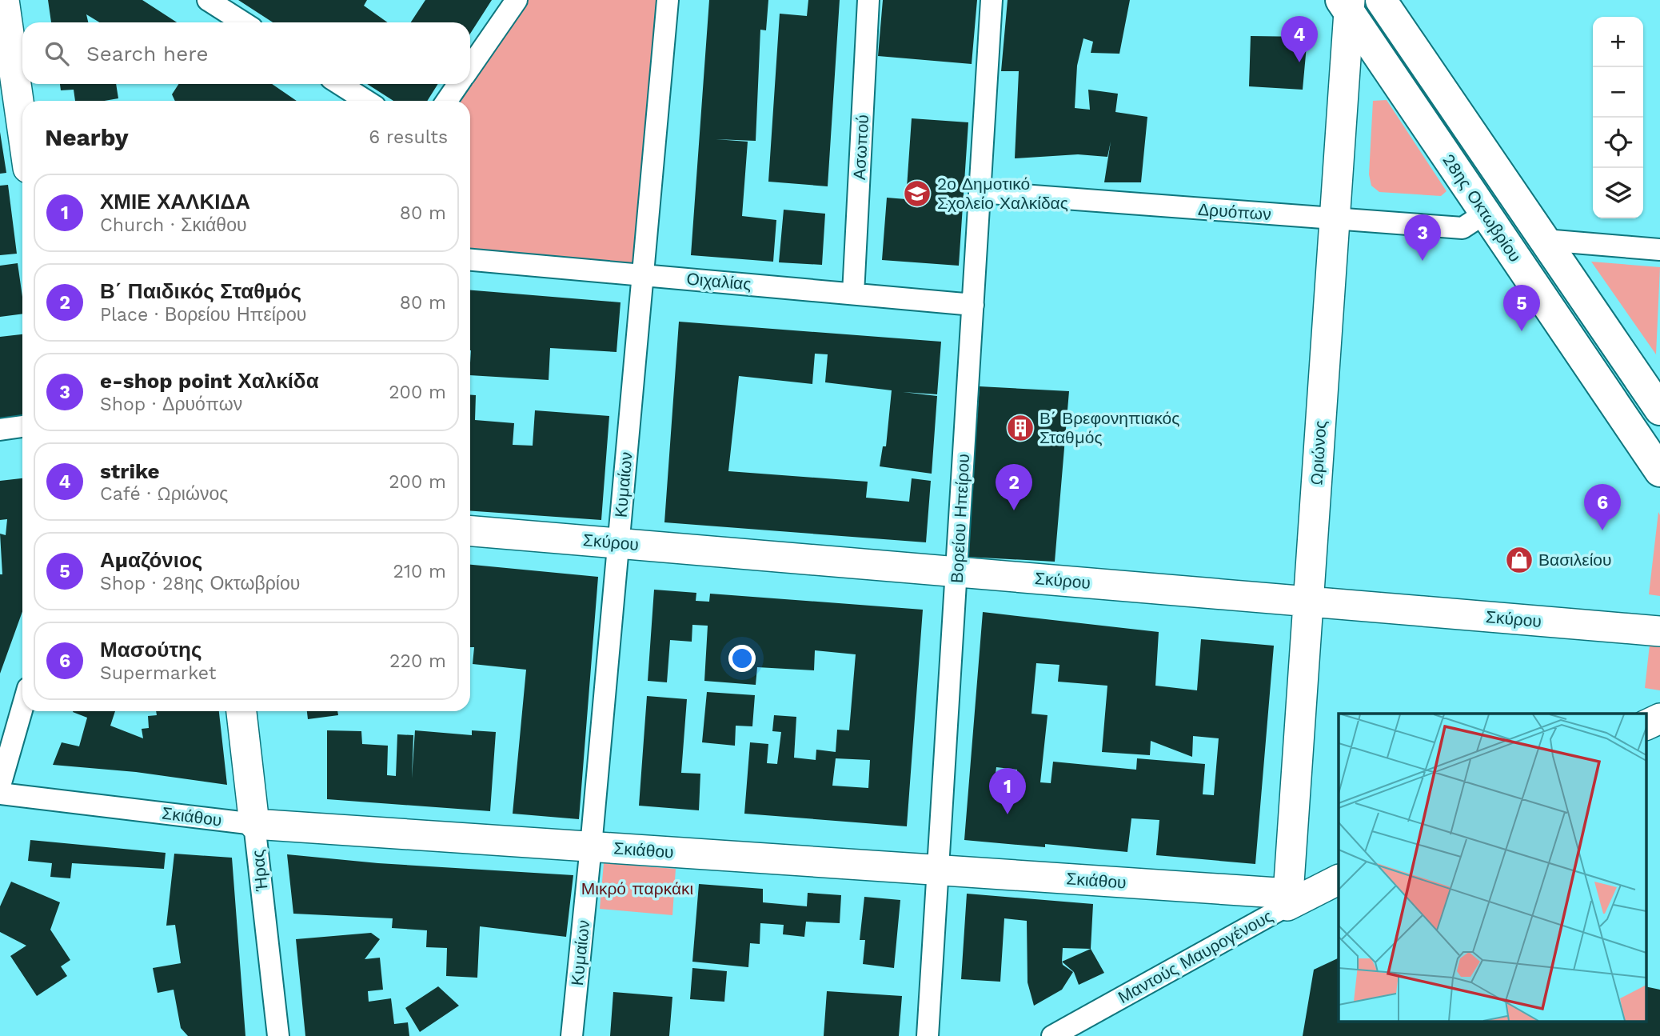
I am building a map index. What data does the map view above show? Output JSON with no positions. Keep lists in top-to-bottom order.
{
  "streets": {
    "main road": ["28ης Οκτωβρίου"],
    "street": [
      "Ασωπού",
      "Δρυόπων",
      "Οιχαλίας",
      "Ωριώνος",
      "Κυμαίων",
      "Βορείου Ηπείρου",
      "Σκύρου",
      "Σκιάθου",
      "Ήρας",
      "Μαντούς Μαυρογένους"
    ]
  },
  "crossings": [
    ["Ασωπού", "Οιχαλίας"],
    ["28ης Οκτωβρίου", "Δρυόπων"],
    ["28ης Οκτωβρίου", "Ωριώνος"],
    ["Δρυόπων", "Ωριώνος"],
    ["Δρυόπων", "Βορείου Ηπείρου"],
    ["Οιχαλίας", "Κυμαίων"],
    ["Οιχαλίας", "Βορείου Ηπείρου"],
    ["Ωριώνος", "Σκύρου"],
    ["Ωριώνος", "Σκιάθου"],
    ["Ωριώνος", "Μαντούς Μαυρογένους"],
    ["Κυμαίων", "Σκύρου"],
    ["Κυμαίων", "Σκιάθου"],
    ["Βορείου Ηπείρου", "Σκύρου"],
    ["Βορείου Ηπείρου", "Σκιάθου"],
    ["Σκιάθου", "Ήρας"],
    ["Σκιάθου", "Μαντούς Μαυρογένους"]
  ],
  "parks": ["Μικρό παρκάκι"],
  "places": {
    "school or university": ["2ο Δημοτικό Σχολείο Χαλκίδας"],
    "building": ["Β΄ Βρεφονηπιακός Σταθμός"],
    "shop": ["Βασιλείου"]
  },
  "page": {
    "pins": [
      "4",
      "3",
      "5",
      "2",
      "6",
      "1"
    ],
    "map_buttons": ["+", "−"],
    "search": "Search here",
    "heading": ["Nearby", "6 results"],
    "list": [
      {
        "mark": "1",
        "name": "ΧΜΙΕ ΧΑΛΚΙΔΑ",
        "note": "Church · Σκιάθου",
        "value": "80 m"
      },
      {
        "mark": "2",
        "name": "Β΄ Παιδικός Σταθμός",
        "note": "Place · Βορείου Ηπείρου",
        "value": "80 m"
      },
      {
        "mark": "3",
        "name": "e-shop point Χαλκίδα",
        "note": "Shop · Δρυόπων",
        "value": "200 m"
      },
      {
        "mark": "4",
        "name": "strike",
        "note": "Café · Ωριώνος",
        "value": "200 m"
      },
      {
        "mark": "5",
        "name": "Αμαζόνιος",
        "note": "Shop · 28ης Οκτωβρίου",
        "value": "210 m"
      },
      {
        "mark": "6",
        "name": "Μασούτης",
        "note": "Supermarket",
        "value": "220 m"
      }
    ]
  }
}
